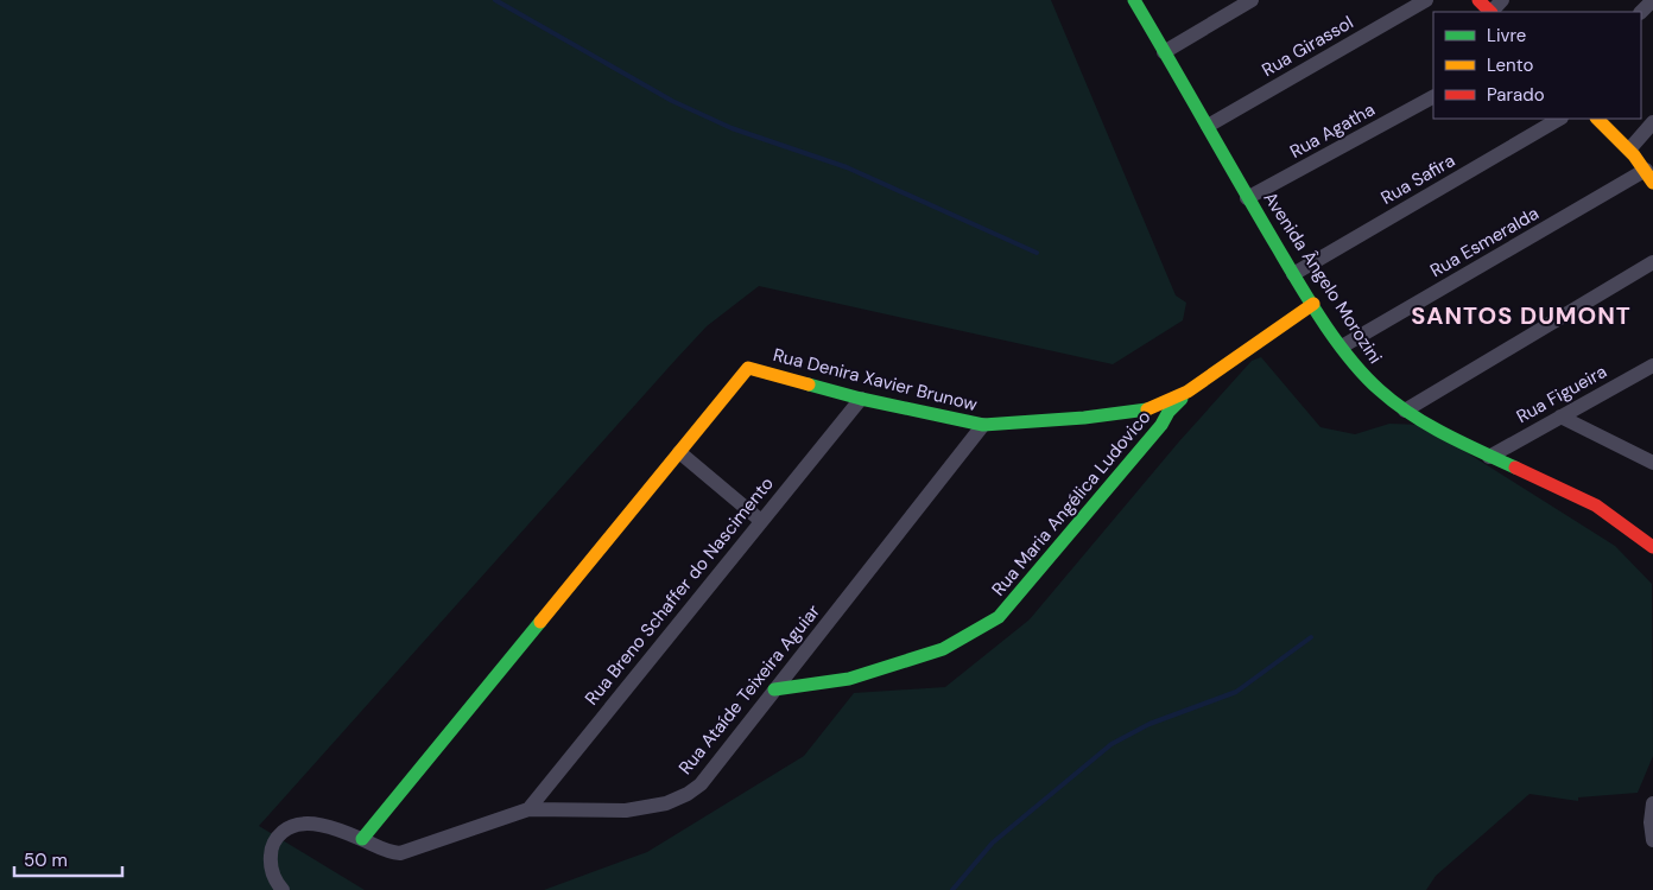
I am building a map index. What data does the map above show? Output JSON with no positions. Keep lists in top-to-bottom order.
{
  "streets": {
    "street": [
      "Rua Girassol",
      "Rua Agatha",
      "Rua Safira",
      "Rua Esmeralda",
      "Avenida Ângelo Morozini",
      "Rua Denira Xavier Brunow",
      "Rua Figueira",
      "Rua Maria Angélica Ludovico",
      "Rua Breno Schaffer do Nascimento",
      "Rua Ataíde Teixeira Aguiar"
    ]
  },
  "crossings": [
    ["Rua Girassol", "Avenida Ângelo Morozini"],
    ["Rua Agatha", "Avenida Ângelo Morozini"],
    ["Rua Safira", "Avenida Ângelo Morozini"],
    ["Rua Esmeralda", "Avenida Ângelo Morozini"],
    ["Avenida Ângelo Morozini", "Rua Denira Xavier Brunow"],
    ["Avenida Ângelo Morozini", "Rua Figueira"],
    ["Rua Denira Xavier Brunow", "Rua Maria Angélica Ludovico"],
    ["Rua Denira Xavier Brunow", "Rua Breno Schaffer do Nascimento"],
    ["Rua Denira Xavier Brunow", "Rua Ataíde Teixeira Aguiar"],
    ["Rua Maria Angélica Ludovico", "Rua Ataíde Teixeira Aguiar"],
    ["Rua Breno Schaffer do Nascimento", "Rua Ataíde Teixeira Aguiar"]
  ],
  "districts": ["SANTOS DUMONT"],
  "legend": ["Livre", "Lento", "Parado"],
  "scale_bar": "50 m"
}
